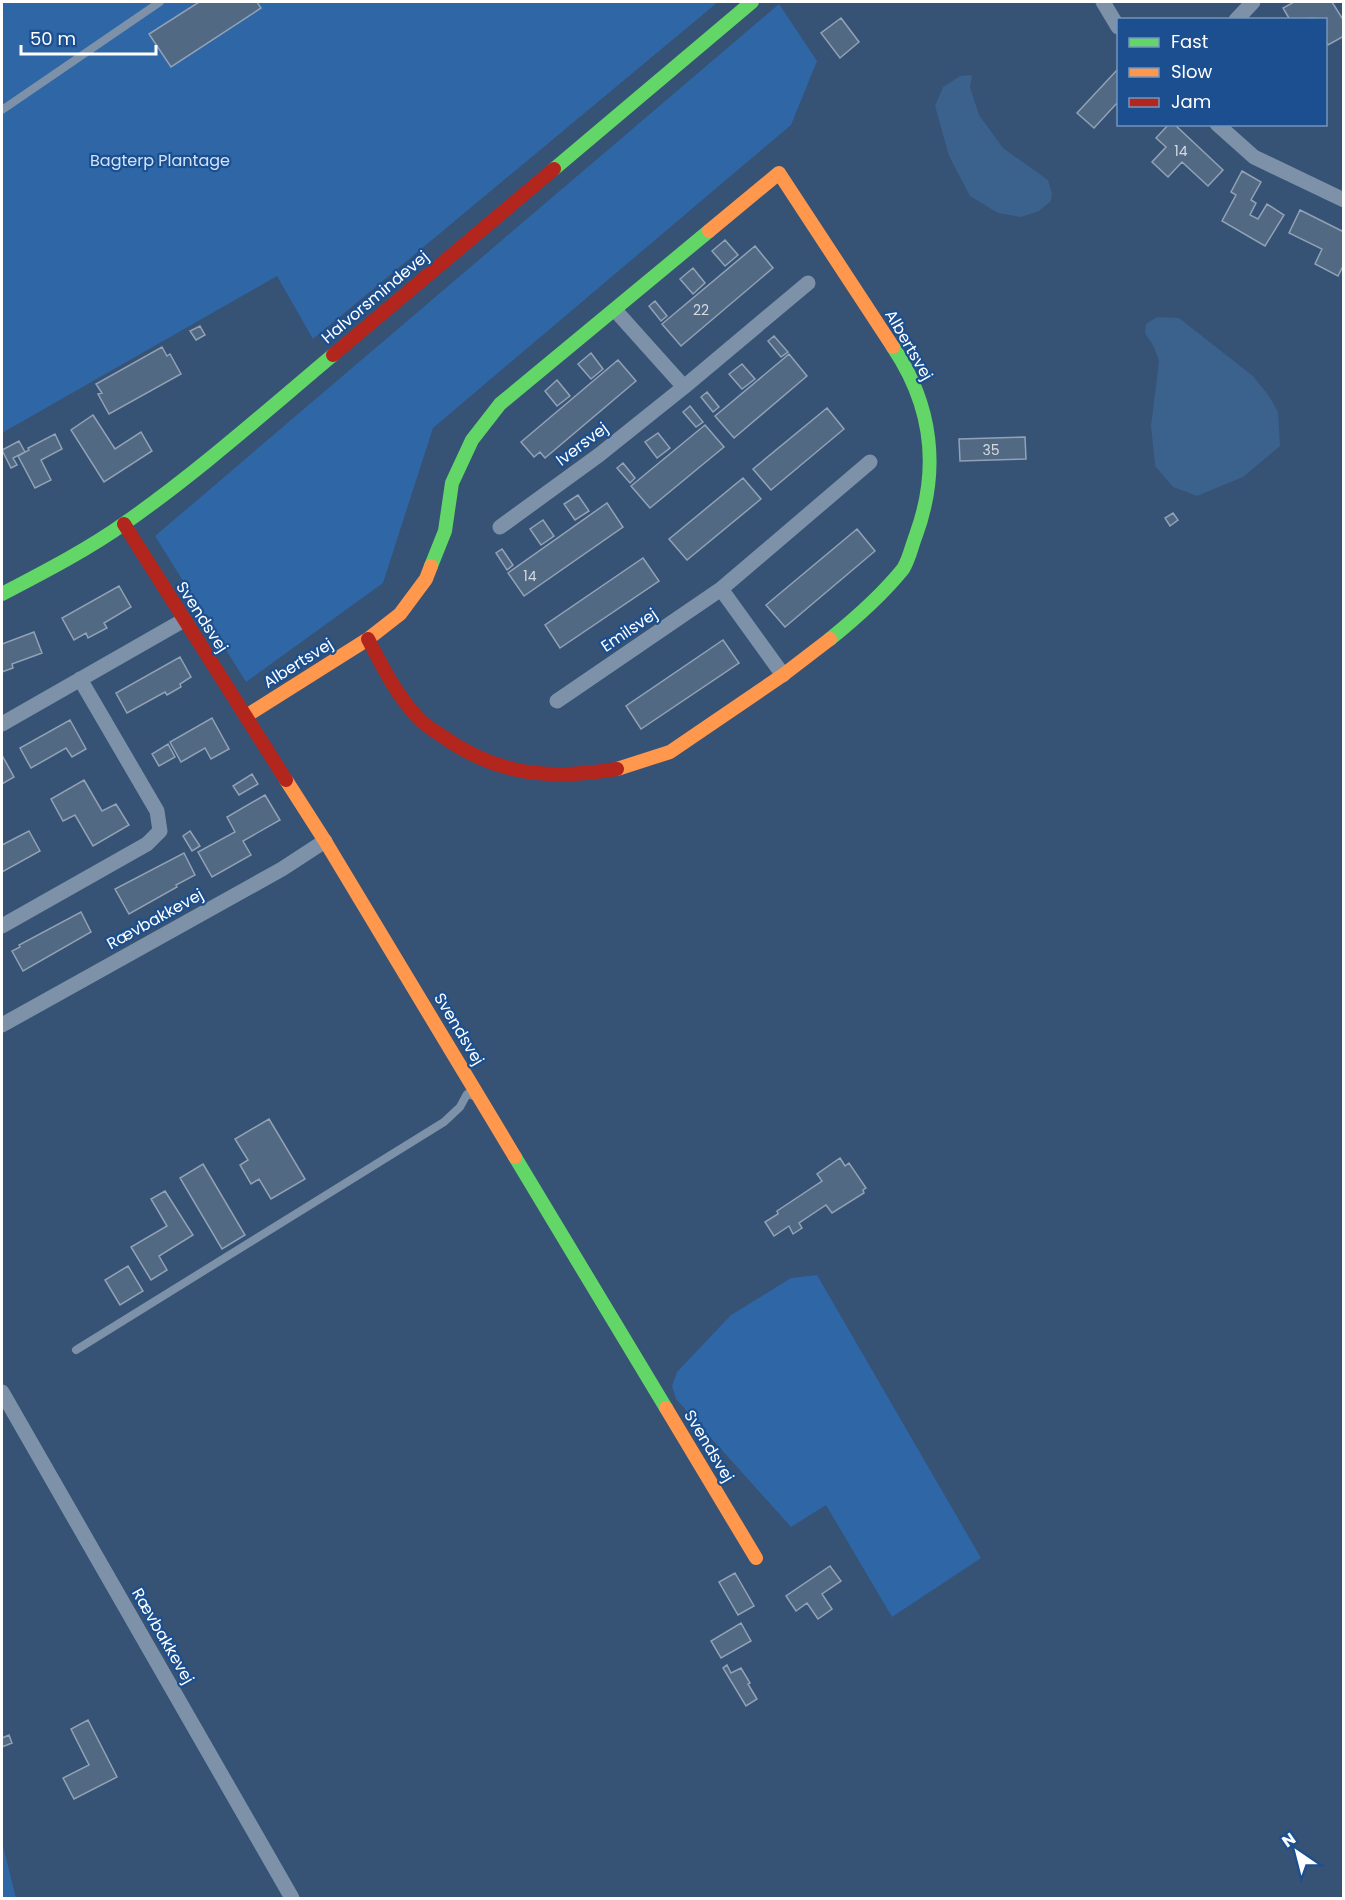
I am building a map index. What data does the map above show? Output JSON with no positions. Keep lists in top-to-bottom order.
{
  "streets": {
    "street": [
      "Halvorsmindevej",
      "Albertsvej",
      "Iversvej",
      "Svendsvej",
      "Emilsvej",
      "Rævbakkevej"
    ]
  },
  "crossings": [
    ["Halvorsmindevej", "Svendsvej"],
    ["Albertsvej", "Svendsvej"],
    ["Svendsvej", "Rævbakkevej"]
  ],
  "parks": ["Bagterp Plantage"],
  "house_numbers": [
    "14",
    "22",
    "35",
    "14"
  ],
  "legend": ["Fast", "Slow", "Jam"],
  "scale_bar": "50 m",
  "north": "top left"
}
